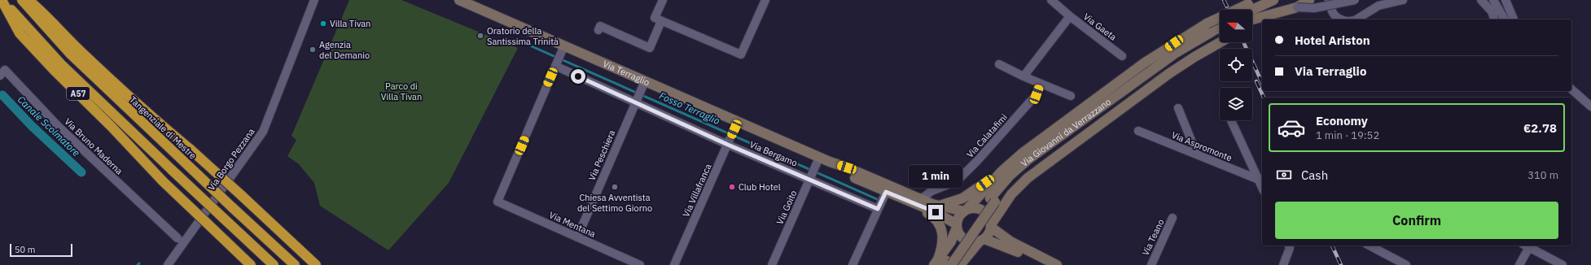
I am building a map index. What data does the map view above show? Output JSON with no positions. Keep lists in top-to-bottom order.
{
  "streets": {
    "highway": ["A57", "Tangenziale di Mestre"],
    "main road": ["Via Terraglio", "Via Giovanni da Verrazzano"],
    "street": [
      "Via Gaeta",
      "Via Calatafimi",
      "Via Bruno Maderna",
      "Via Aspromonte",
      "Via Bergamo",
      "Via Peschiera",
      "Via Borgo Pezzana",
      "Via Villafranca",
      "Via Goito",
      "Via Mentana",
      "Via Teano"
    ]
  },
  "crossings": [
    ["Via Terraglio", "Via Calatafimi"],
    ["Via Terraglio", "Via Bergamo"],
    ["Via Terraglio", "Via Peschiera"],
    ["Via Terraglio", "Via Villafranca"],
    ["Via Terraglio", "Via Goito"],
    ["Via Terraglio", "Via Mentana"],
    ["Via Bergamo", "Via Peschiera"],
    ["Via Bergamo", "Via Villafranca"],
    ["Via Bergamo", "Via Goito"],
    ["Via Bergamo", "Via Mentana"],
    ["Via Peschiera", "Via Mentana"]
  ],
  "water": ["Fosso Terraglio", "Canale Scolmatore"],
  "parks": ["Parco di Villa Tivan"],
  "places": [
    "Villa Tivan",
    "Oratorio della Santissima Trinità",
    "Agenzia del Demanio",
    "Chiesa Avventista del Settimo Giorno",
    "Club Hotel"
  ],
  "scale_bar": "50 m",
  "north": "left",
  "page": {
    "banner": ["Hotel Ariston", "Via Terraglio"],
    "list": [
      {
        "name": "Economy",
        "note": "1 min · 19:52",
        "value": "€2.78"
      }
    ],
    "pay": ["Cash", "310 m"],
    "bubble": "1 min",
    "buttons": "Confirm",
    "scale": "50 m"
  }
}
